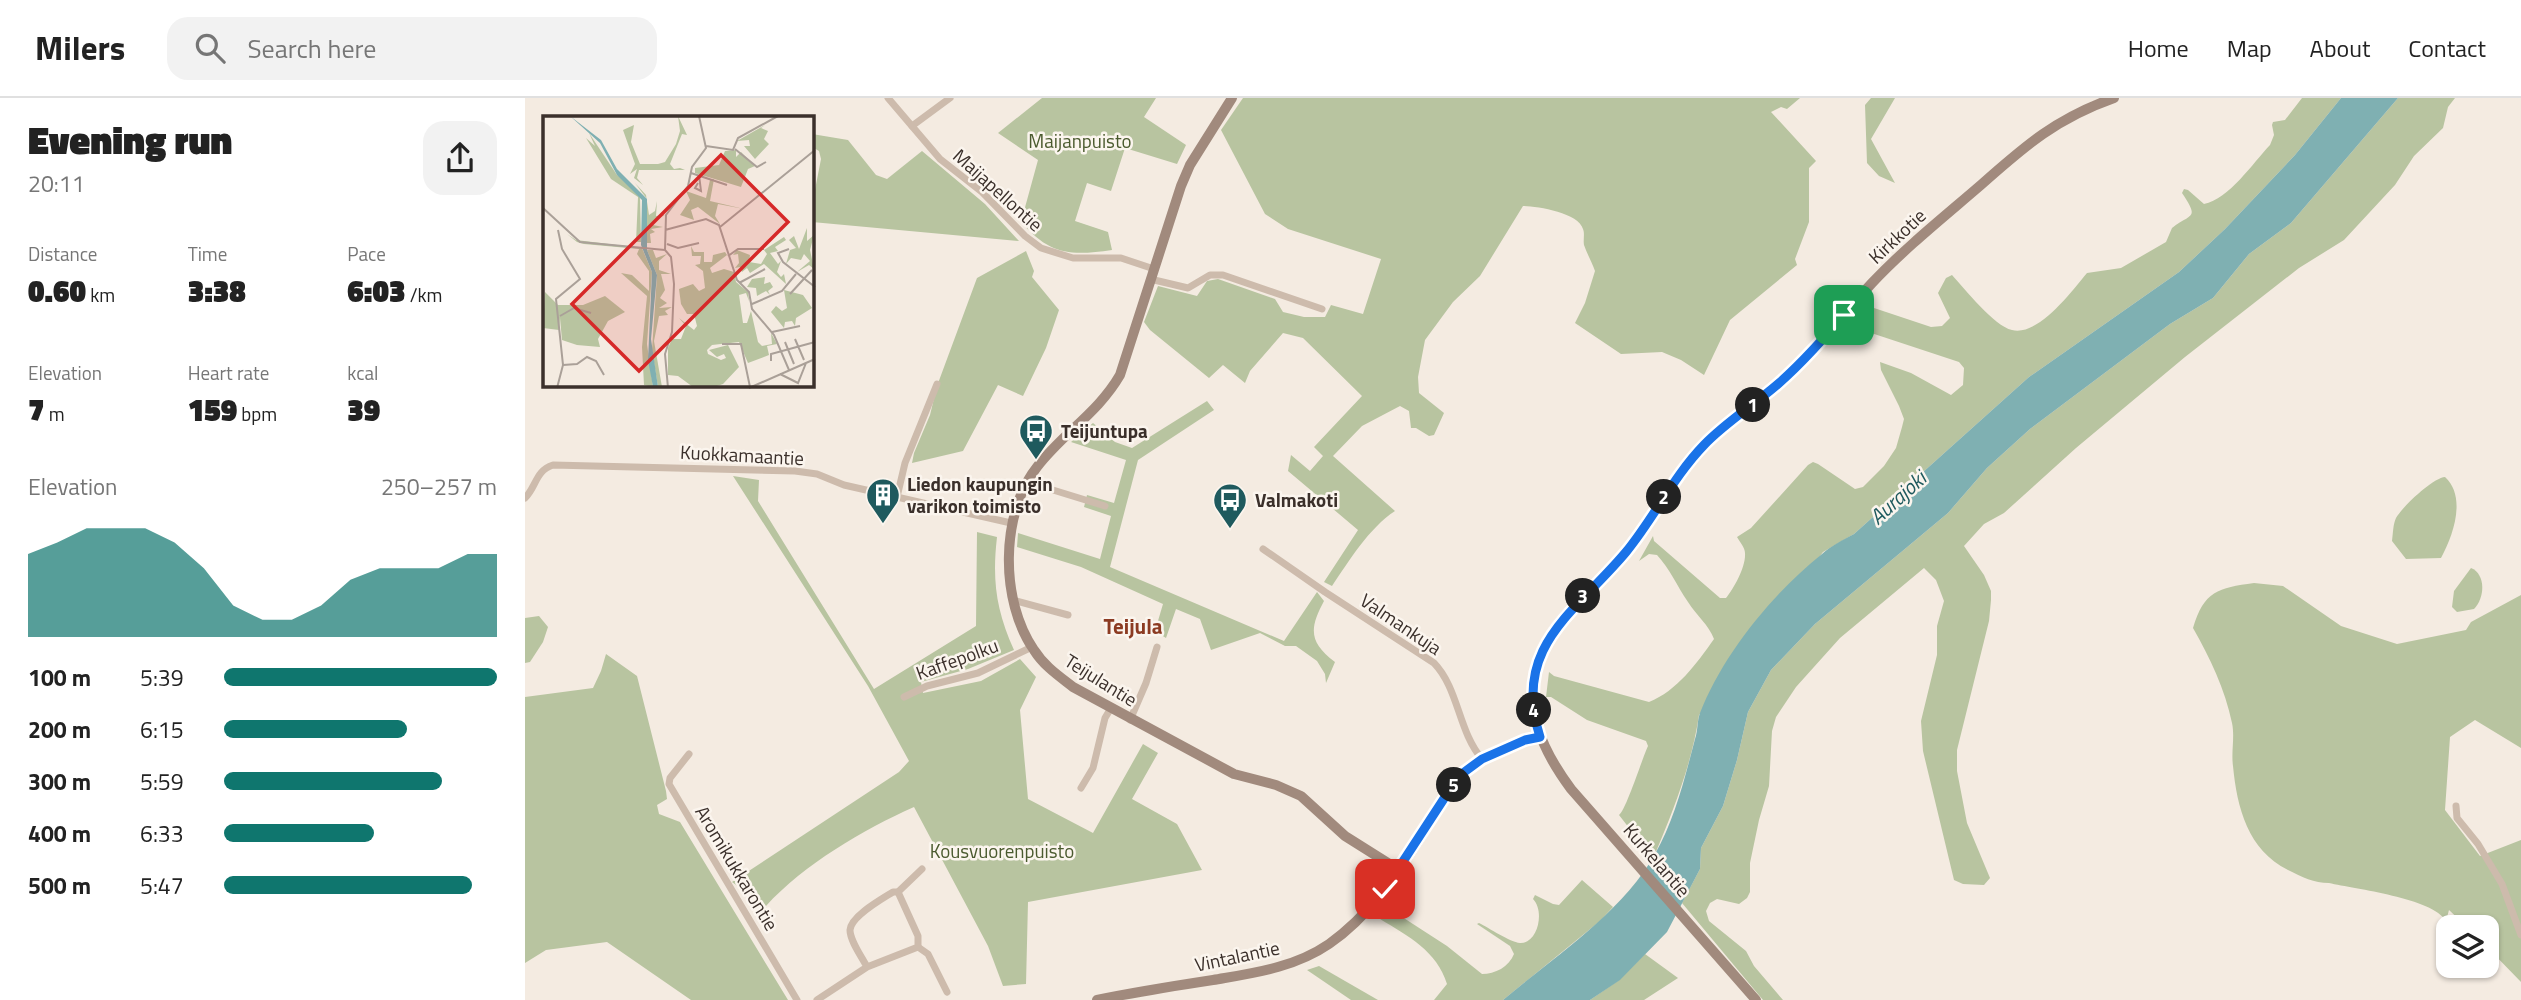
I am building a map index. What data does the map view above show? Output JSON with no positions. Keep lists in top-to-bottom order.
{
  "streets": {
    "street": [
      "Maijapellontie",
      "Kirkkotie",
      "Kuokkamaantie",
      "Valmankuja",
      "Kaffepolku",
      "Teijulantie",
      "Kurkelantie",
      "Aromikukkarontie",
      "Vintalantie"
    ]
  },
  "crossings": [
    ["Maijapellontie", "Teijulantie"],
    ["Kirkkotie", "Kurkelantie"],
    ["Kirkkotie", "Vintalantie"],
    ["Kuokkamaantie", "Teijulantie"],
    ["Valmankuja", "Vintalantie"],
    ["Kaffepolku", "Teijulantie"],
    ["Teijulantie", "Vintalantie"],
    ["Kurkelantie", "Vintalantie"]
  ],
  "districts": ["Teijula"],
  "water": ["Aurajoki"],
  "parks": ["Maijanpuisto", "Kousvuorenpuisto"],
  "places": {
    "bus stop": ["Teijuntupa", "Valmakoti"],
    "building": ["Liedon kaupungin varikon toimisto"]
  },
  "page": {
    "header": "Milers",
    "search": "Search here",
    "nav": [
      "Home",
      "Map",
      "About",
      "Contact"
    ],
    "heading": ["Evening run", "20:11"],
    "stats": [
      ["Distance", "0.60 km"],
      ["Time", "3:38"],
      ["Pace", "6:03 /km"],
      ["Elevation", "7 m"],
      ["Heart rate", "159 bpm"],
      ["kcal", "39"]
    ],
    "pins": [
      "1",
      "2",
      "3",
      "4",
      "5"
    ],
    "chart": ["Elevation", "250–257 m"],
    "list": [
      {
        "name": "100 m",
        "note": "5:39"
      },
      {
        "name": "200 m",
        "note": "6:15"
      },
      {
        "name": "300 m",
        "note": "5:59"
      },
      {
        "name": "400 m",
        "note": "6:33"
      },
      {
        "name": "500 m",
        "note": "5:47"
      }
    ]
  }
}
